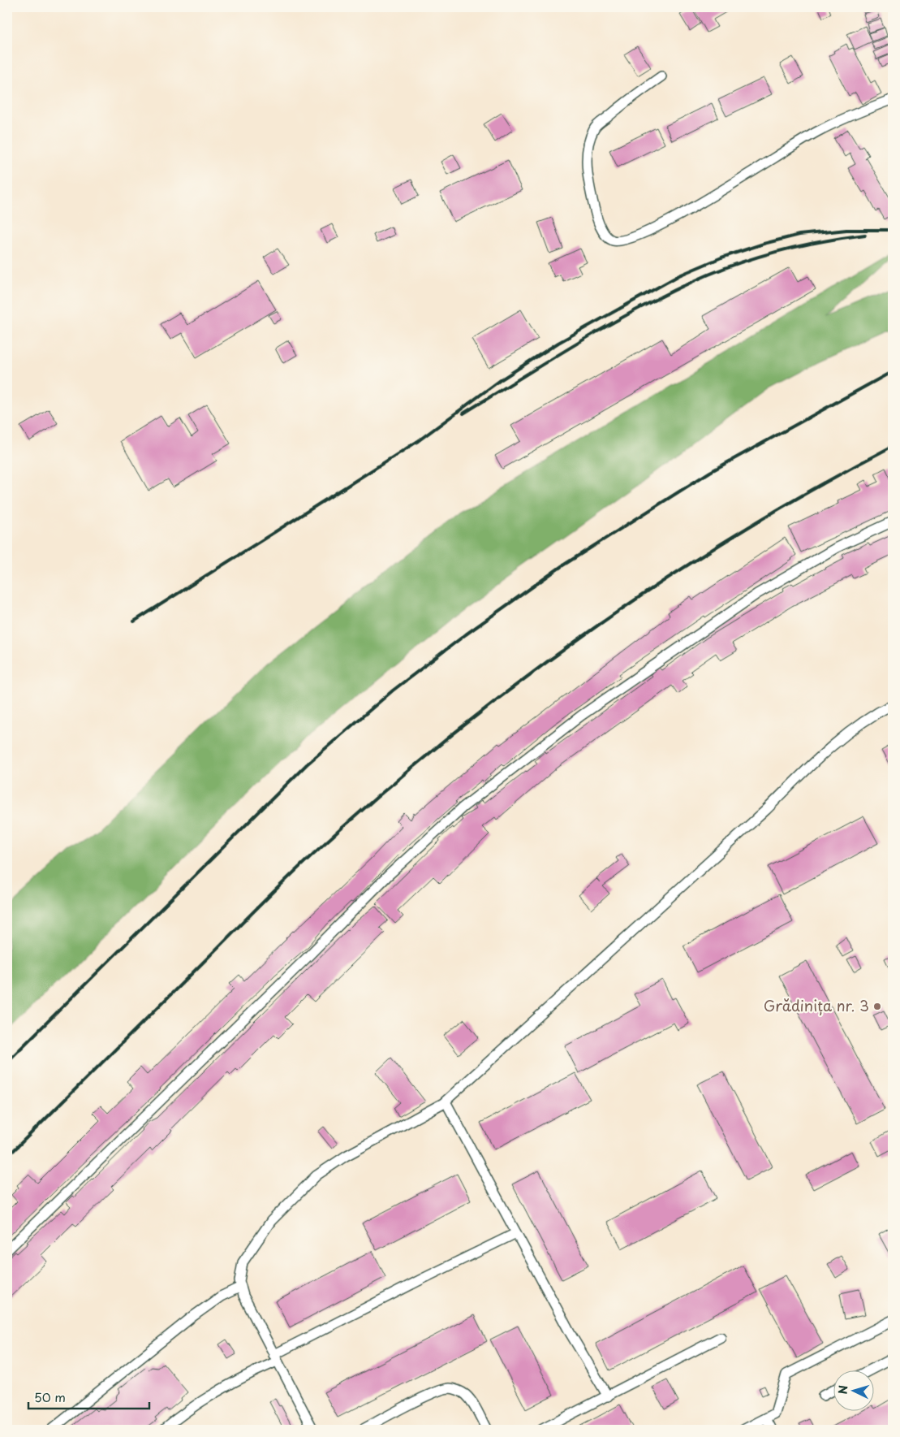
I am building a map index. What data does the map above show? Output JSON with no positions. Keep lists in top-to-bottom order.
{
  "places": ["Grădinița nr. 3"],
  "scale_bar": "50 m",
  "north": "left"
}
